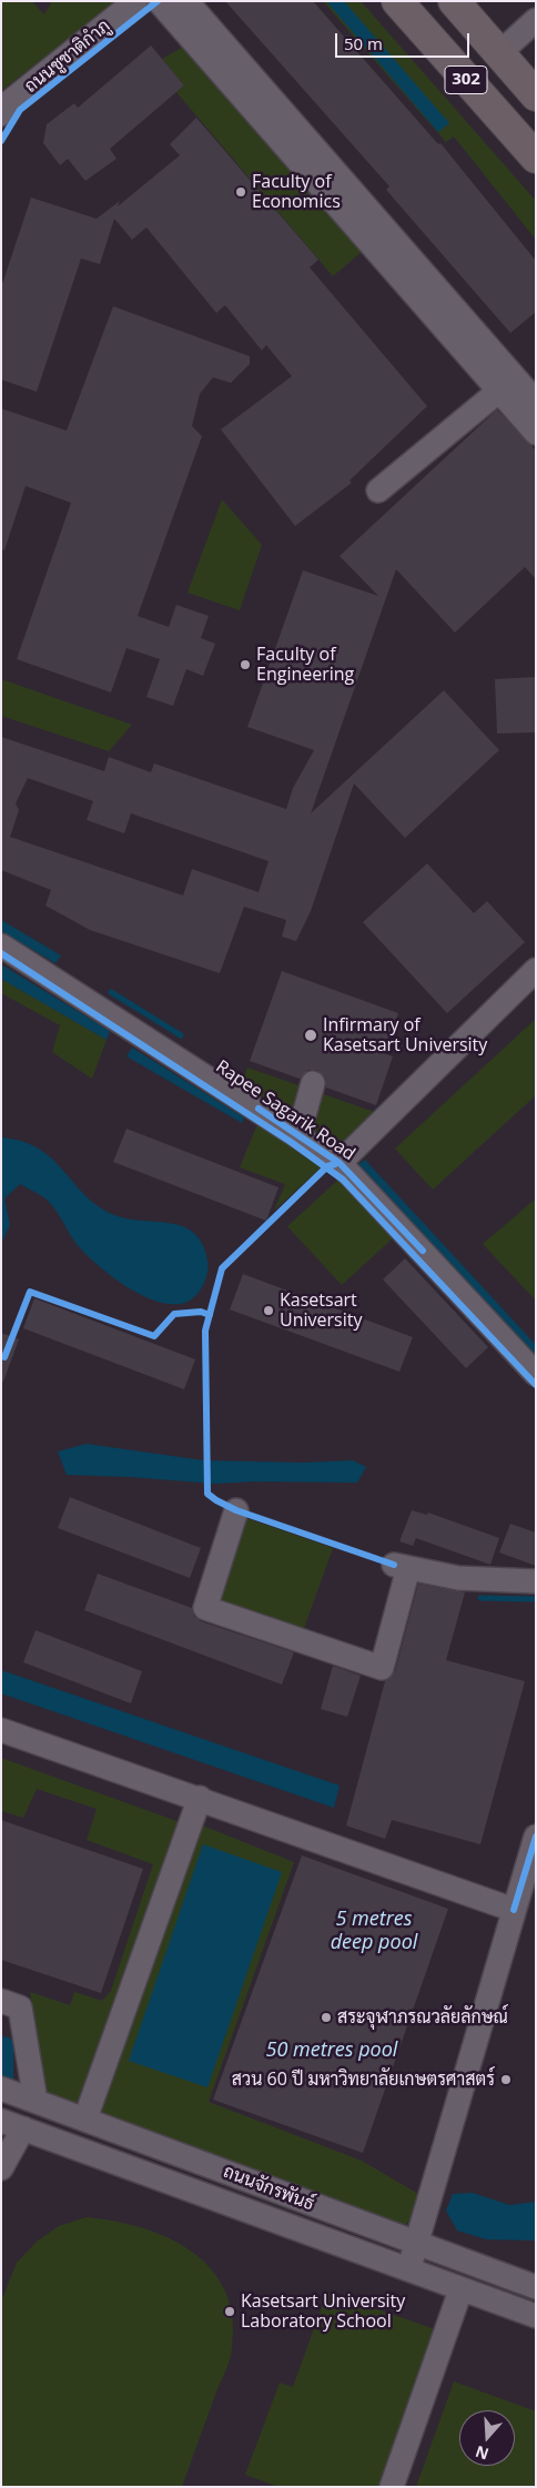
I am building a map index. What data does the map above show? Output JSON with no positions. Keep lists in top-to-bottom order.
{
  "streets": {
    "main road": ["302"],
    "street": ["ถนนชูชาติกำภู", "Rapee Sagarik Road", "ถนนจักรพันธ์"]
  },
  "water": ["5 metres deep pool", "50 metres pool"],
  "places": [
    "Faculty of Economics",
    "Faculty of Engineering",
    "Infirmary of Kasetsart University",
    "Kasetsart University",
    "สระจุฬาภรณวลัยลักษณ์",
    "สวน 60 ปี มหาวิทยาลัยเกษตรศาสตร์",
    "Kasetsart University Laboratory School"
  ],
  "scale_bar": "50 m",
  "north": "bottom"
}
